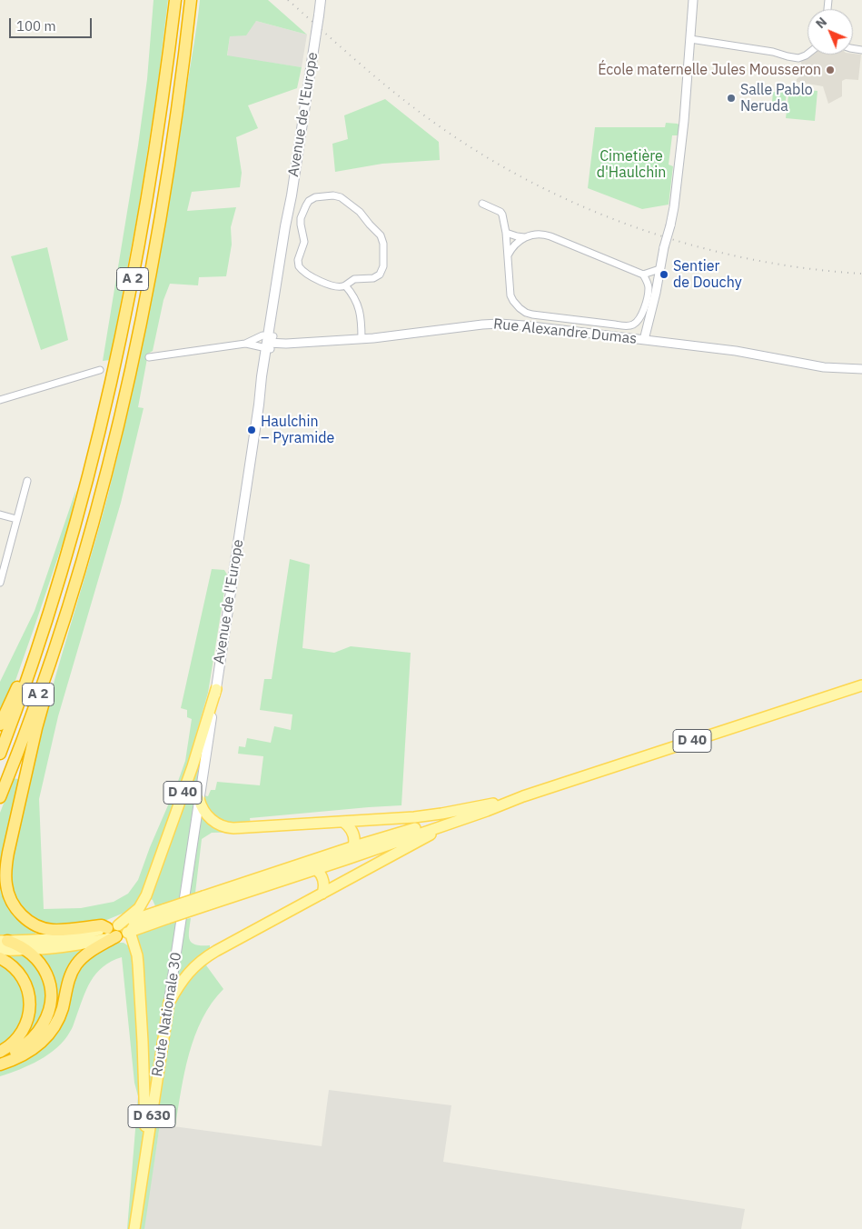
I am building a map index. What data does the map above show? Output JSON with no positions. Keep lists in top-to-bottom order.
{
  "streets": {
    "highway": ["A 2"],
    "main road": [
      "Avenue de l'Europe",
      "D 40",
      "Route Nationale 30",
      "D 630"
    ],
    "street": ["Rue Alexandre Dumas"]
  },
  "crossings": [
    ["Avenue de l'Europe", "Rue Alexandre Dumas"],
    ["Avenue de l'Europe", "D 40"],
    ["Avenue de l'Europe", "Route Nationale 30"],
    ["D 40", "Route Nationale 30"]
  ],
  "parks": ["Cimetière d'Haulchin"],
  "places": [
    "École maternelle Jules Mousseron",
    "Salle Pablo Neruda",
    "Sentier de Douchy",
    "Haulchin – Pyramide"
  ],
  "scale_bar": "100 m",
  "north": "top left"
}
